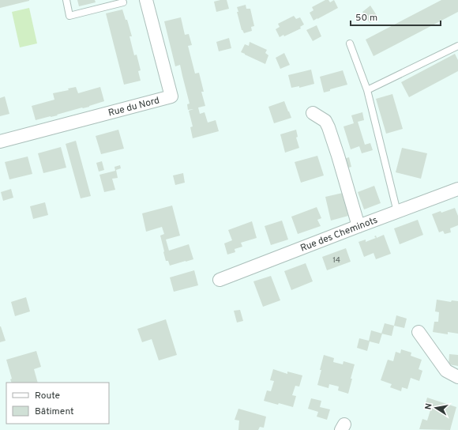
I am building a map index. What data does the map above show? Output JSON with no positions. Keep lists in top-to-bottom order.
{
  "streets": {
    "street": ["Rue du Nord", "Rue des Cheminots"]
  },
  "house_numbers": ["14"],
  "legend": ["Route", "Bâtiment"],
  "scale_bar": "50 m",
  "north": "left"
}
